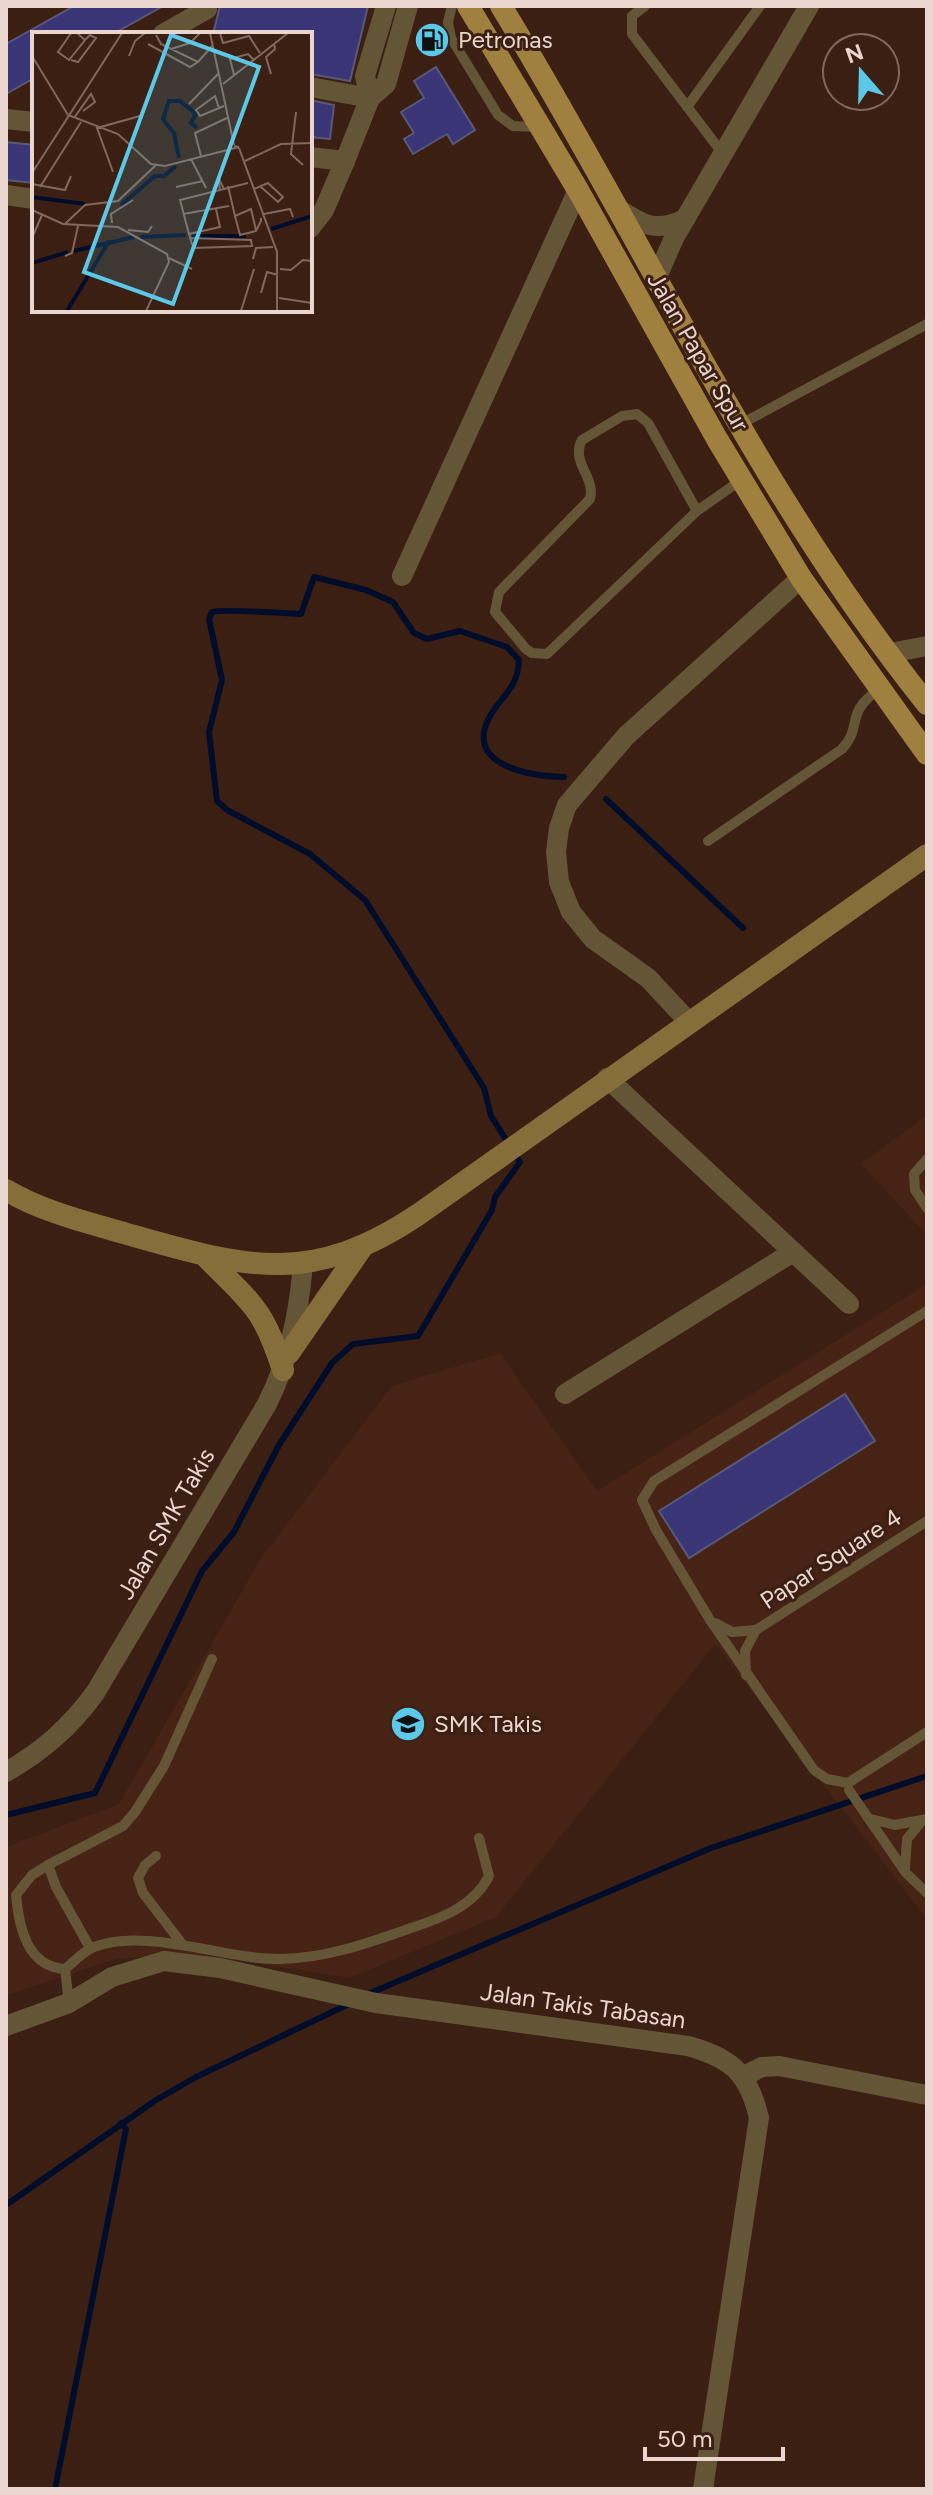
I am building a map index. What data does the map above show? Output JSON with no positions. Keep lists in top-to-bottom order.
{
  "streets": {
    "main road": ["Jalan Papar Spur"],
    "street": ["Jalan SMK Takis", "Jalan Takis Tabasan"],
    "lane": ["Papar Square 4"]
  },
  "places": {
    "fuel station": ["Petronas"],
    "school or university": ["SMK Takis"]
  },
  "scale_bar": "50 m",
  "north": "top"
}
